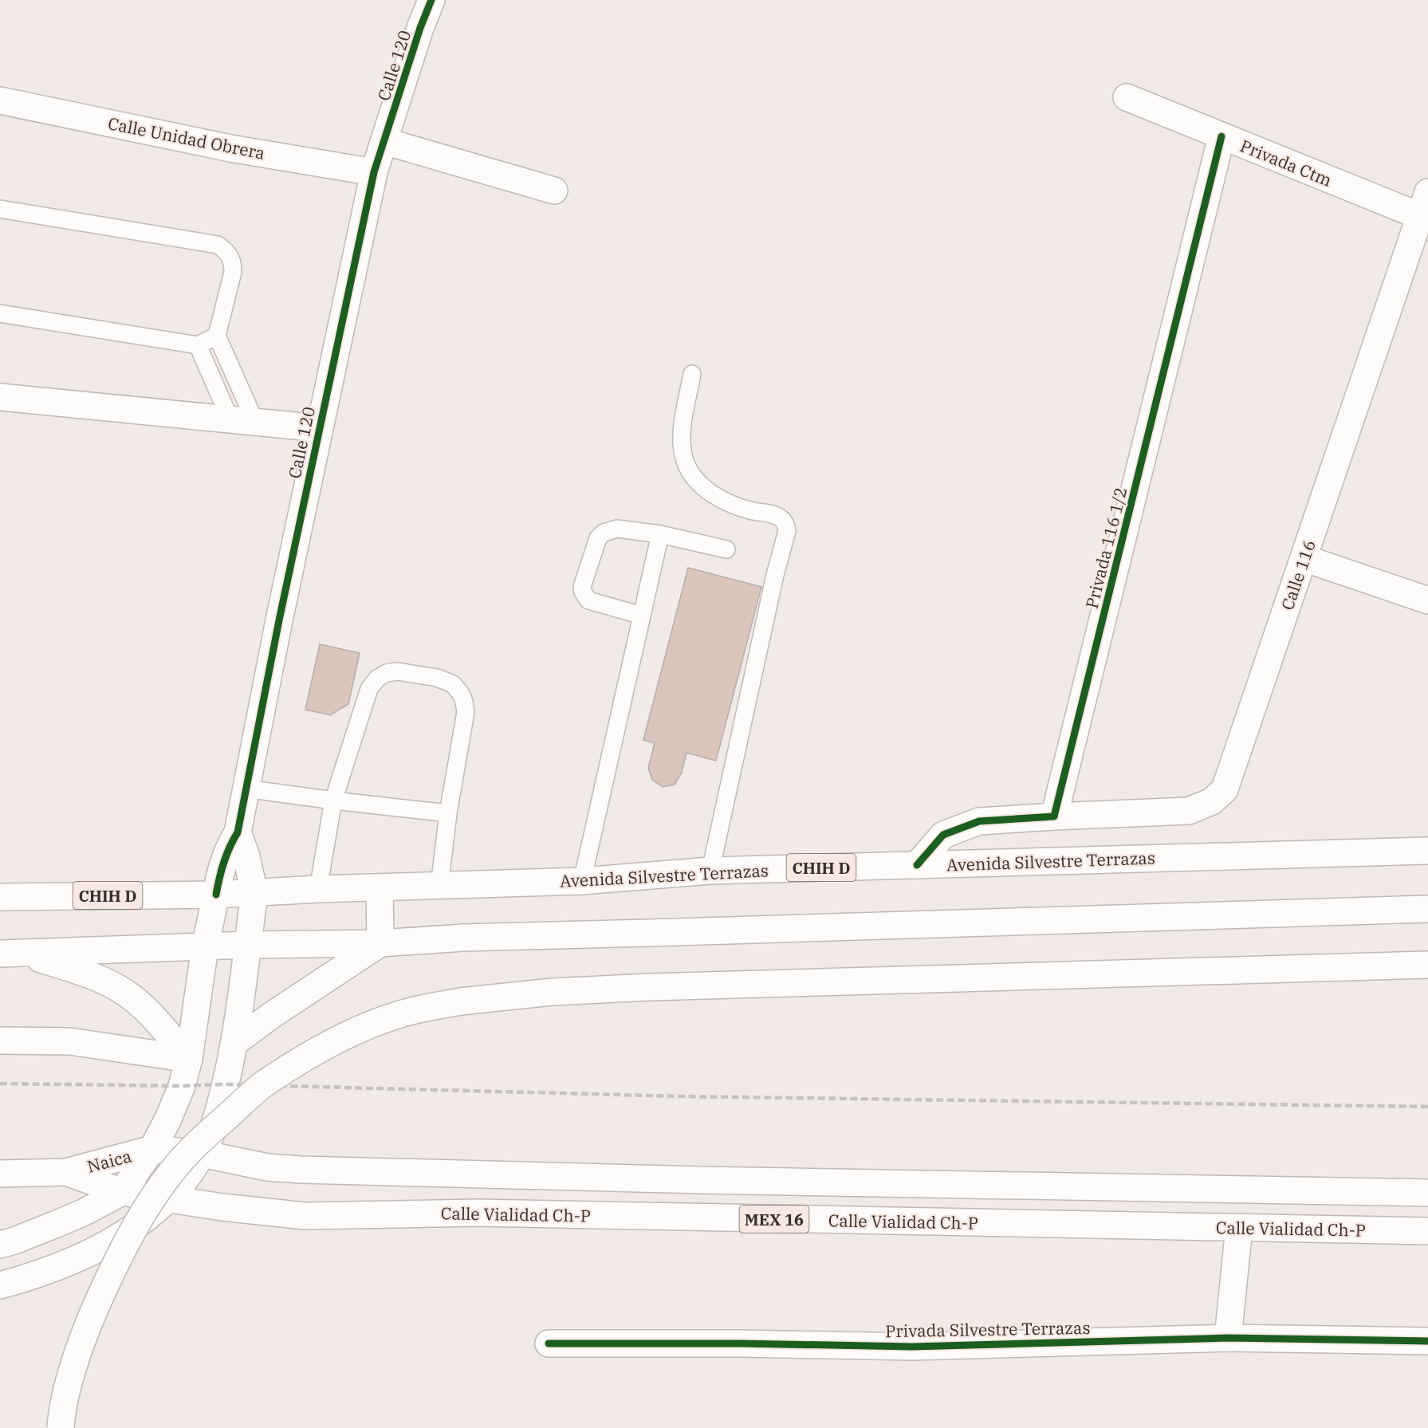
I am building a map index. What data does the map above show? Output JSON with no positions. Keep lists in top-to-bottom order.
{
  "streets": {
    "main road": [
      "Calle 120",
      "Calle Unidad Obrera",
      "Privada Ctm",
      "Privada 116 1/2",
      "Calle 116",
      "Avenida Silvestre Terrazas",
      "CHIH D",
      "Naica",
      "Calle Vialidad Ch-P",
      "MEX 16",
      "Privada Silvestre Terrazas"
    ]
  },
  "crossings": [
    ["Calle 120", "Calle Unidad Obrera"],
    ["Calle 120", "Avenida Silvestre Terrazas"],
    ["Calle 120", "CHIH D"],
    ["Calle 120", "Naica"],
    ["Calle 120", "Calle Vialidad Ch-P"],
    ["Calle 120", "MEX 16"],
    ["Privada Ctm", "Privada 116 1/2"],
    ["Privada Ctm", "Calle 116"],
    ["Privada 116 1/2", "Calle 116"],
    ["Avenida Silvestre Terrazas", "CHIH D"],
    ["Naica", "Calle Vialidad Ch-P"],
    ["Naica", "MEX 16"]
  ]
}
